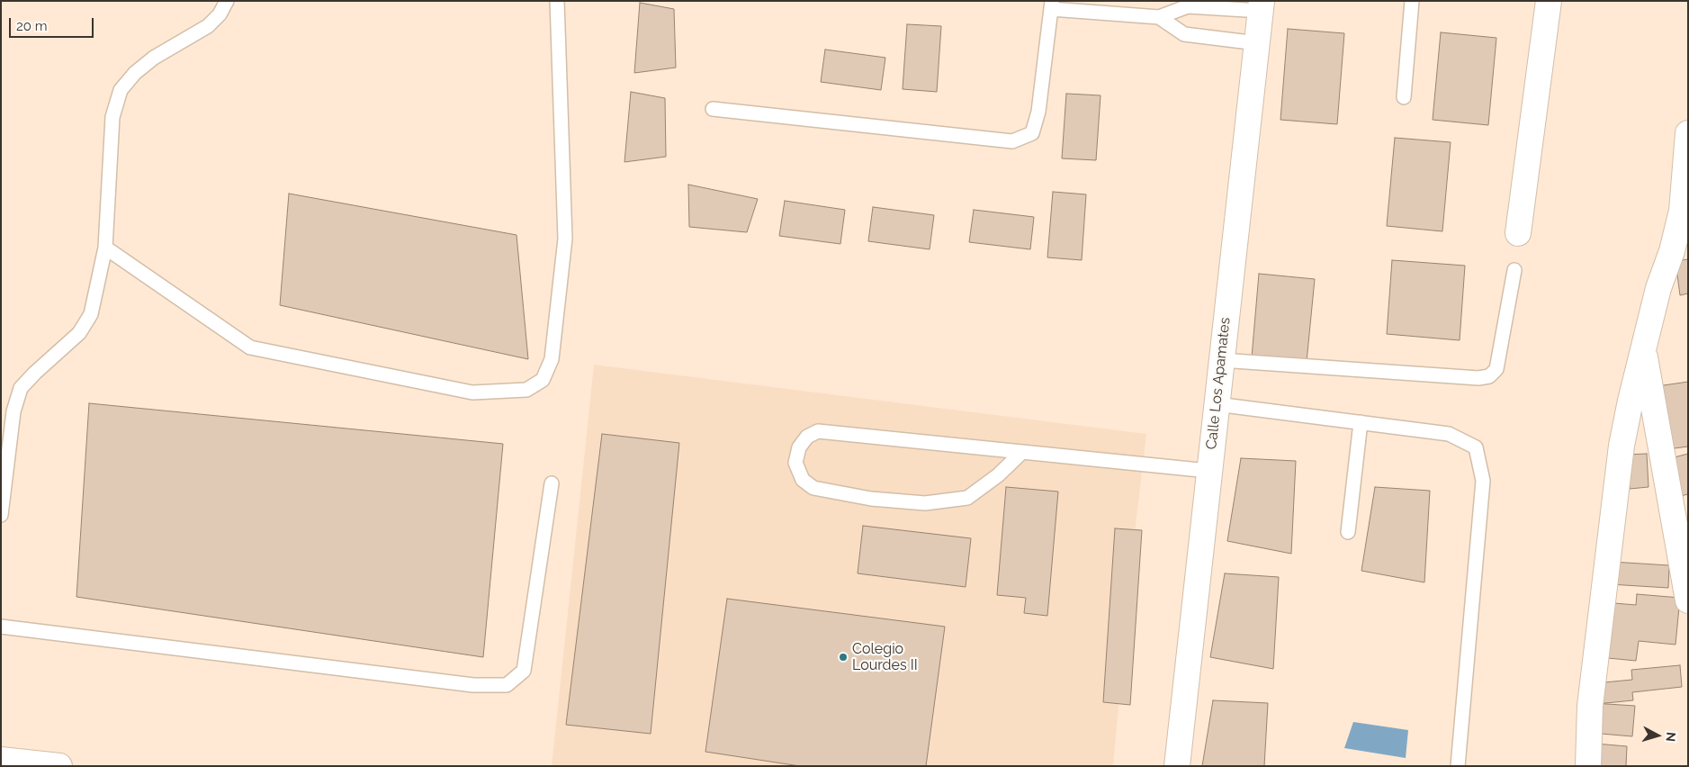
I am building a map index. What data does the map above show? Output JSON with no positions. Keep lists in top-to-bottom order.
{
  "streets": {
    "street": ["Calle Los Apamates"]
  },
  "places": ["Colegio Lourdes II"],
  "scale_bar": "20 m",
  "north": "right"
}
